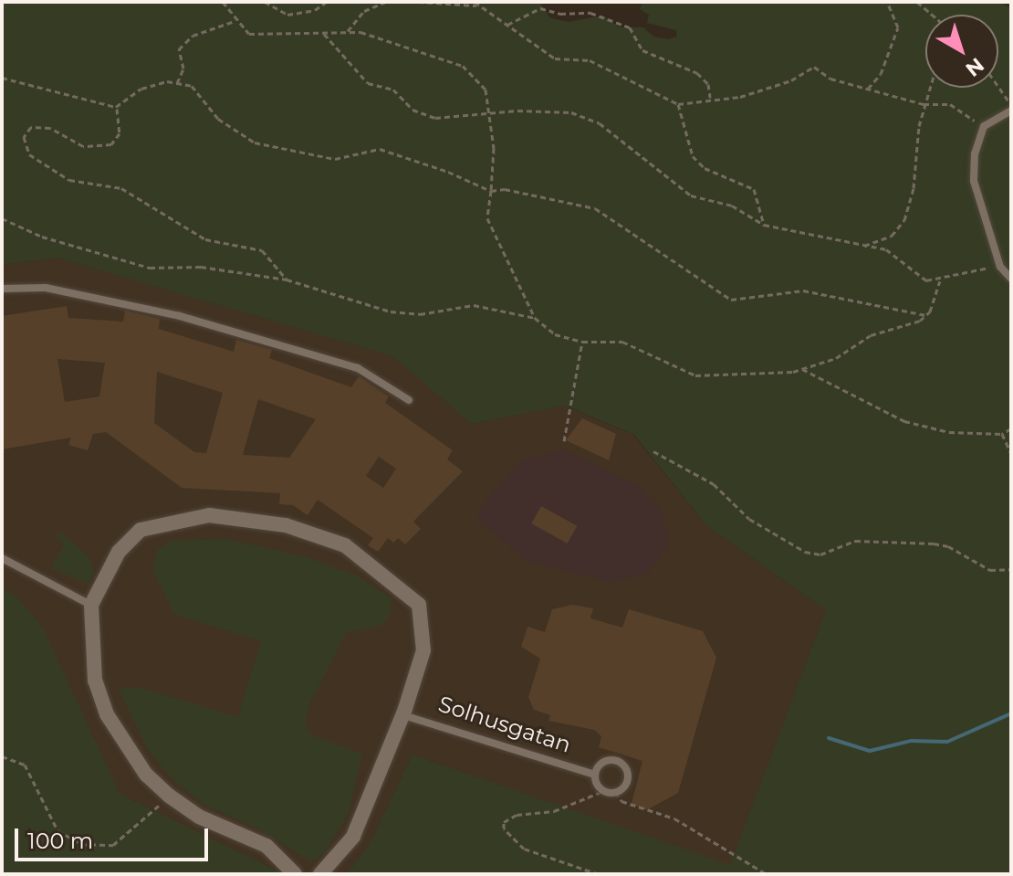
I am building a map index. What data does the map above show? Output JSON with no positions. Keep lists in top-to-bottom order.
{
  "streets": {
    "street": ["Solhusgatan"]
  },
  "scale_bar": "100 m",
  "north": "bottom right"
}
